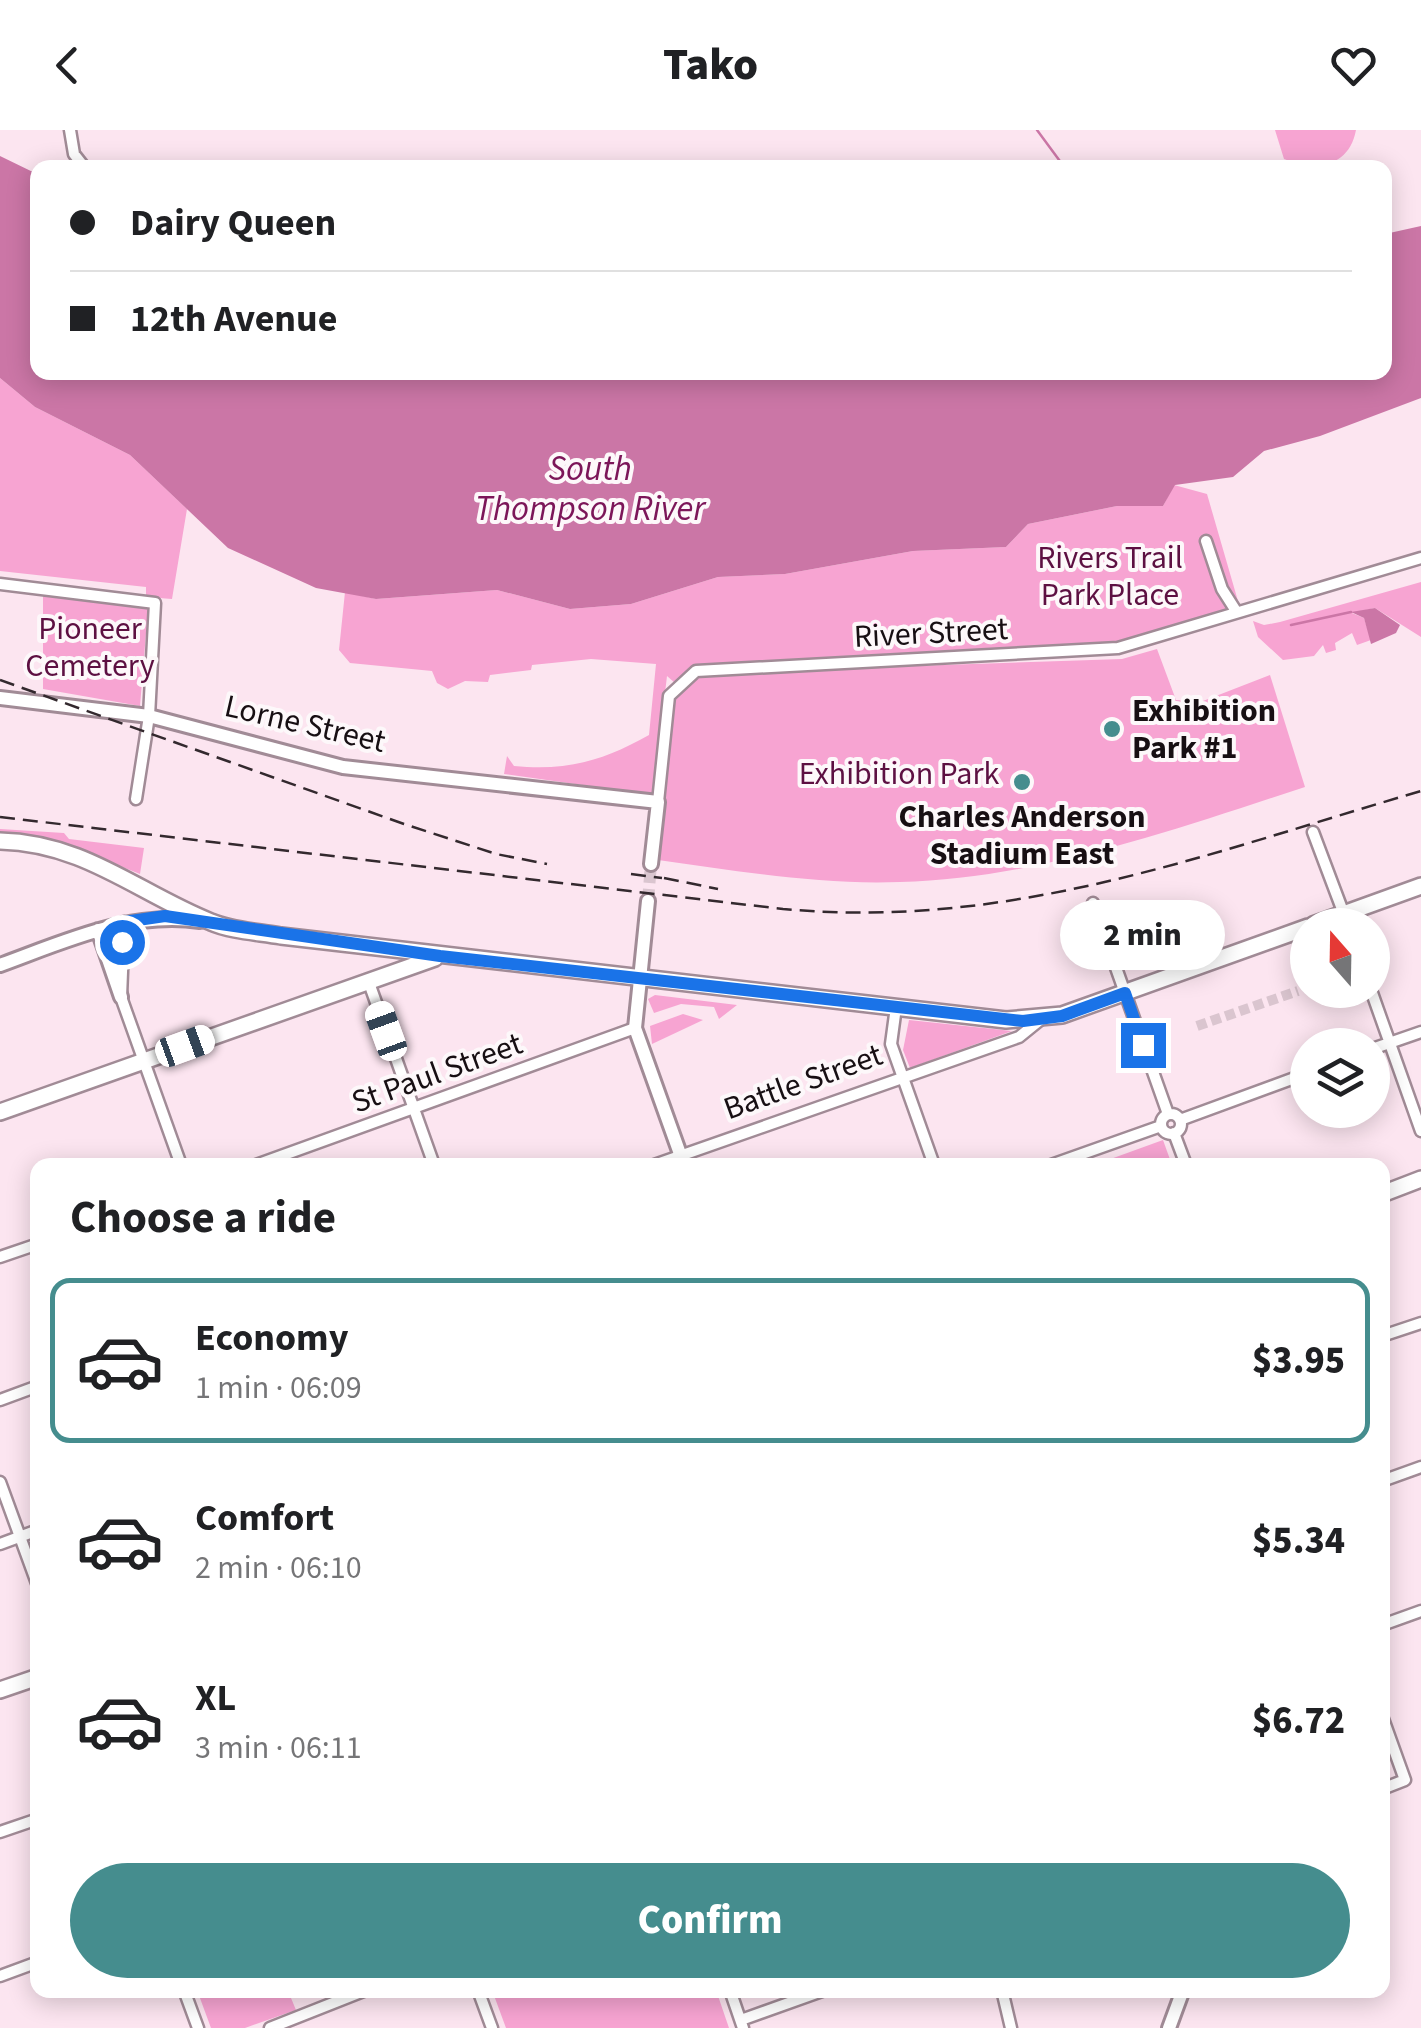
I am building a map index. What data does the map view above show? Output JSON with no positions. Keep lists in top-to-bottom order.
{
  "streets": {
    "main road": ["Battle Street"],
    "street": ["River Street", "Lorne Street", "St Paul Street"]
  },
  "crossings": [
    ["River Street", "Lorne Street"]
  ],
  "water": ["South Thompson River"],
  "parks": ["Rivers Trail Park Place", "Pioneer Cemetery", "Exhibition Park"],
  "places": ["Exhibition Park #1", "Charles Anderson Stadium East"],
  "north": "top",
  "page": {
    "header": "Tako",
    "banner": ["Dairy Queen", "12th Avenue"],
    "bubble": "2 min",
    "heading": "Choose a ride",
    "list": [
      {
        "name": "Economy",
        "note": "1 min · 06:09",
        "value": "$3.95"
      },
      {
        "name": "Comfort",
        "note": "2 min · 06:10",
        "value": "$5.34"
      },
      {
        "name": "XL",
        "note": "3 min · 06:11",
        "value": "$6.72"
      }
    ],
    "buttons": "Confirm"
  }
}
